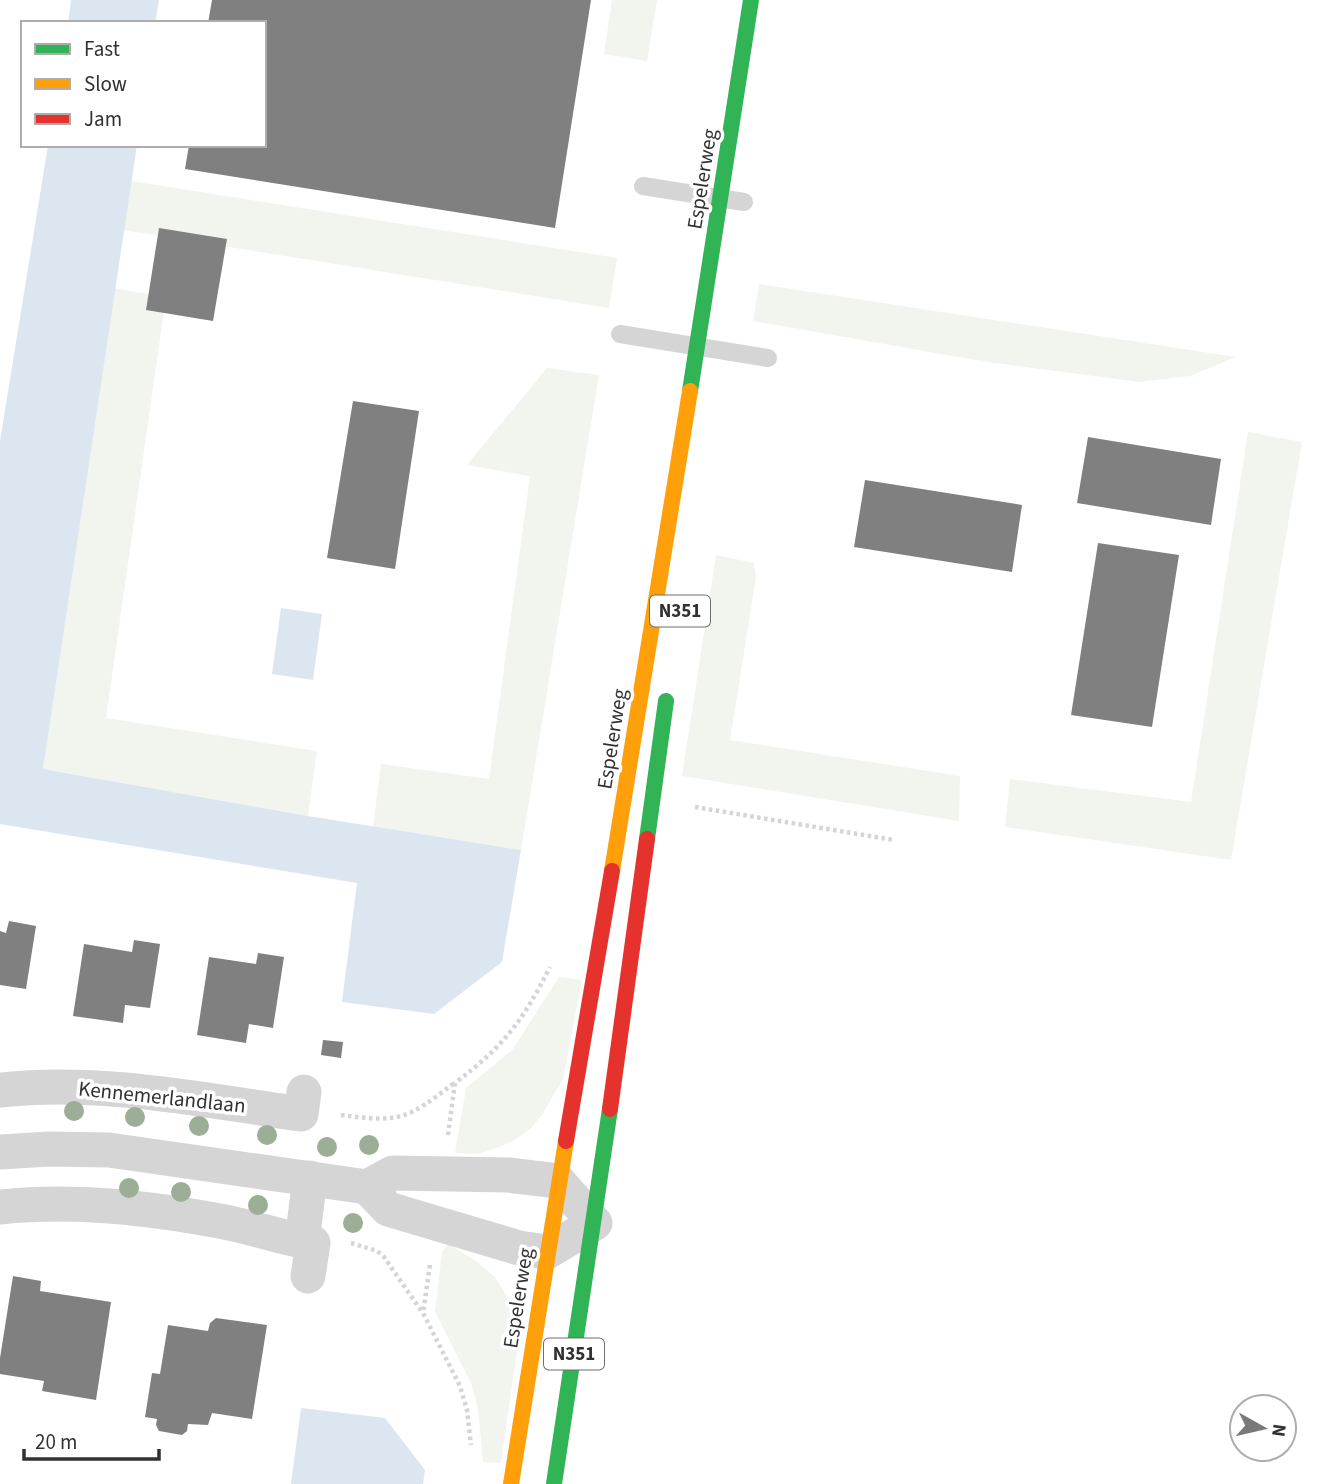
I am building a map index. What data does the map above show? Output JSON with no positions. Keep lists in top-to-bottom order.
{
  "streets": {
    "main road": ["Espelerweg", "N351"],
    "street": ["Kennemerlandlaan"]
  },
  "legend": ["Fast", "Slow", "Jam"],
  "scale_bar": "20 m",
  "north": "right"
}
